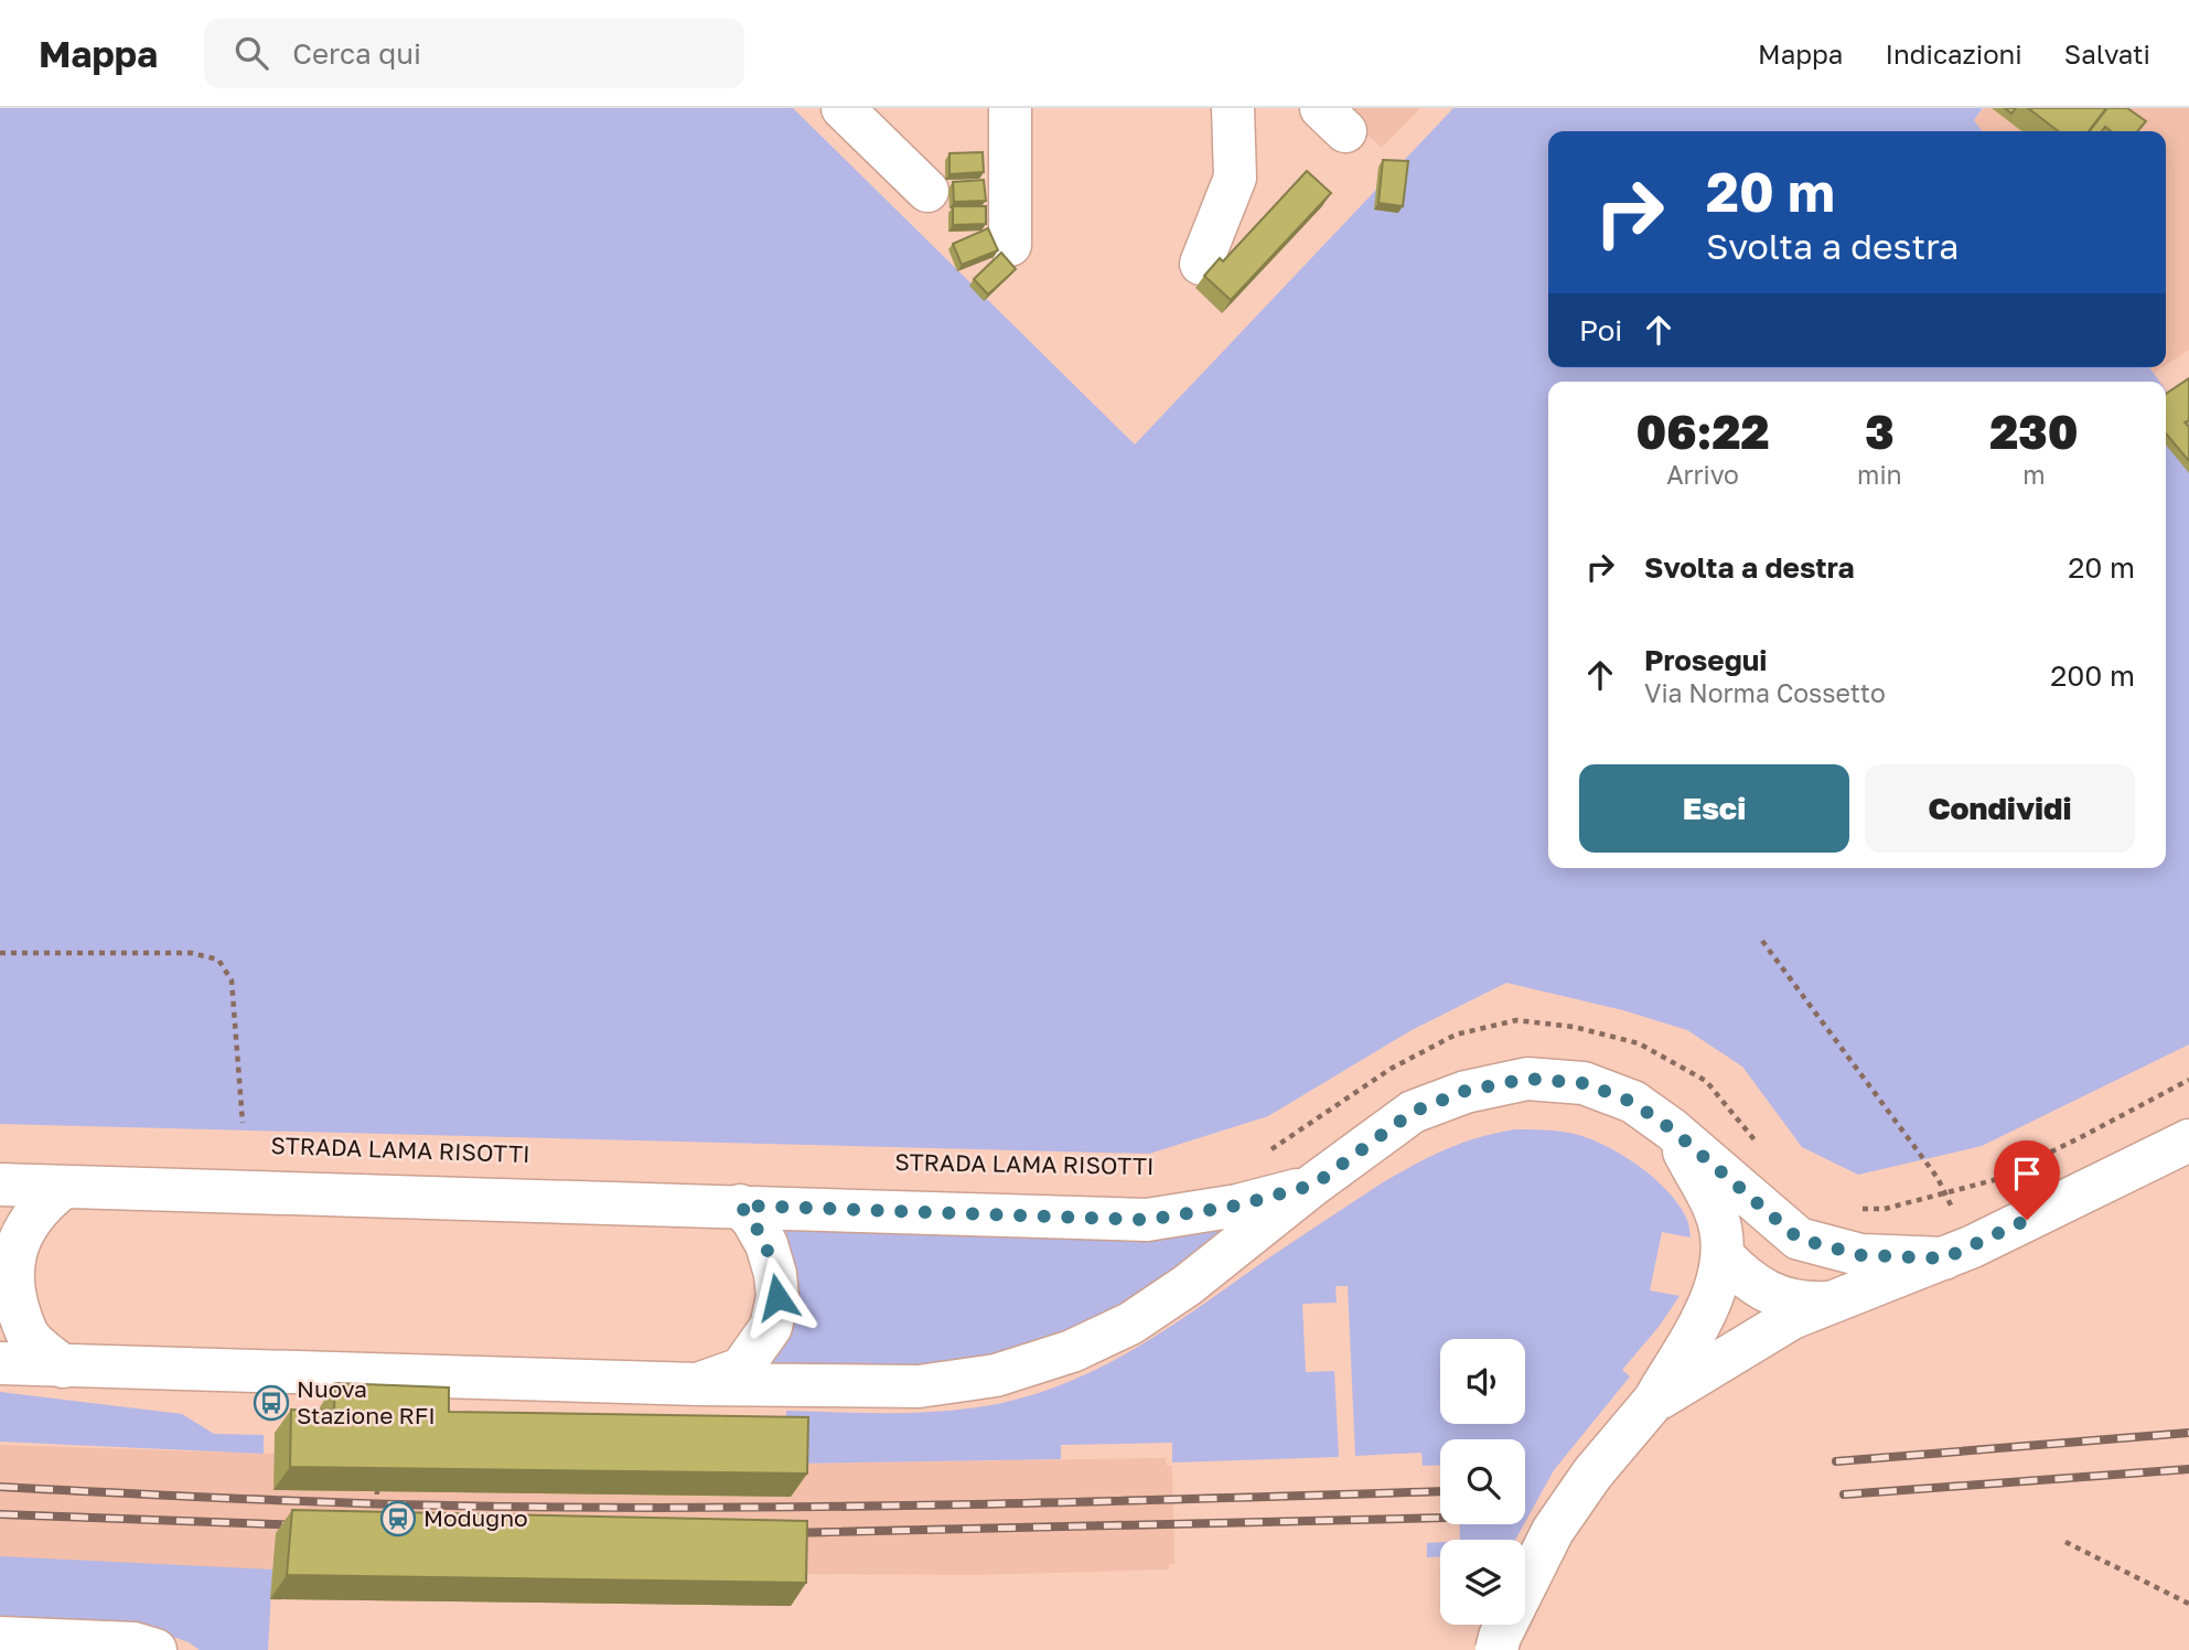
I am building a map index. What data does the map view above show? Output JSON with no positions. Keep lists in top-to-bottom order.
{
  "places": {
    "bus stop": ["Nuova Stazione RFI"],
    "station": ["Modugno"]
  },
  "page": {
    "header": "Mappa",
    "search": "Cerca qui",
    "nav": ["Mappa", "Indicazioni", "Salvati"],
    "turn": ["20 m", "Svolta a destra"],
    "then": "Poi",
    "eta": [
      "06:22",
      "Arrivo",
      "3",
      "min",
      "230",
      "m"
    ],
    "list": [
      {
        "name": "Svolta a destra",
        "value": "20 m"
      },
      {
        "name": "Prosegui",
        "note": "Via Norma Cossetto",
        "value": "200 m"
      }
    ],
    "buttons": ["Esci", "Condividi"]
  }
}
